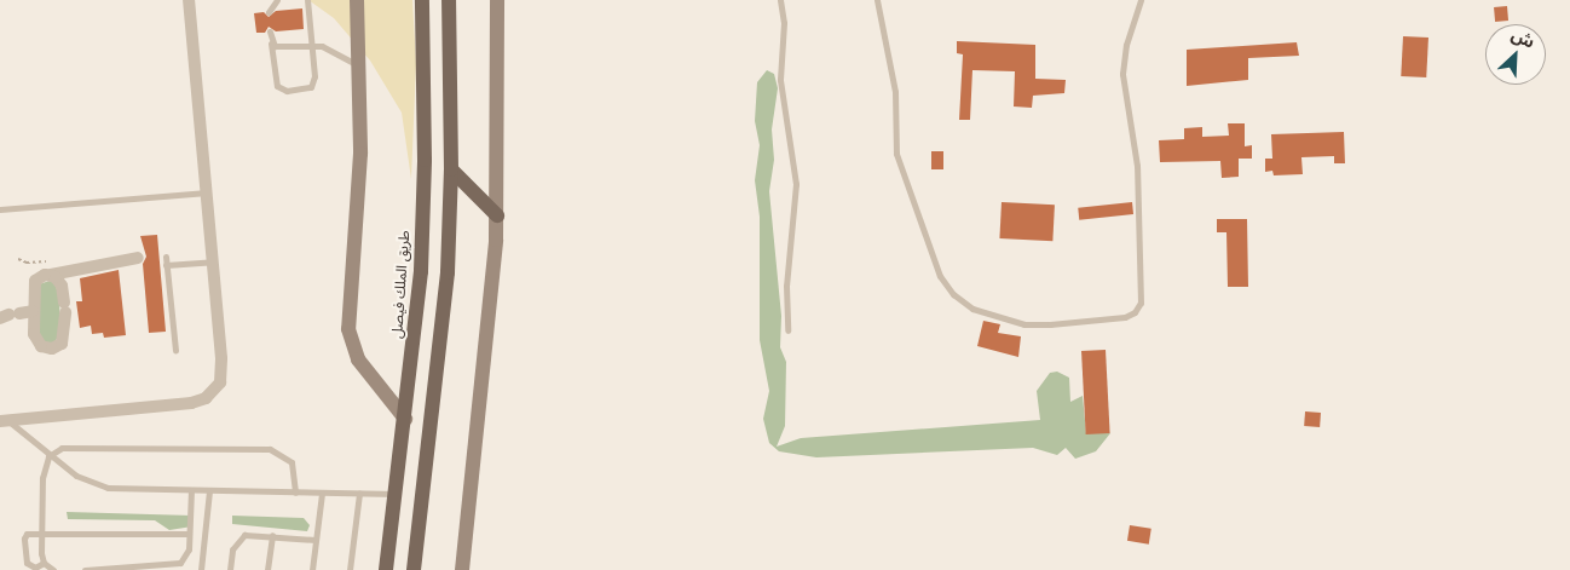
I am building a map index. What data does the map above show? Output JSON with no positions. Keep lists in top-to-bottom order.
{
  "streets": {
    "main road": ["طريق الملك فيصل"]
  },
  "north": "top right"
}
